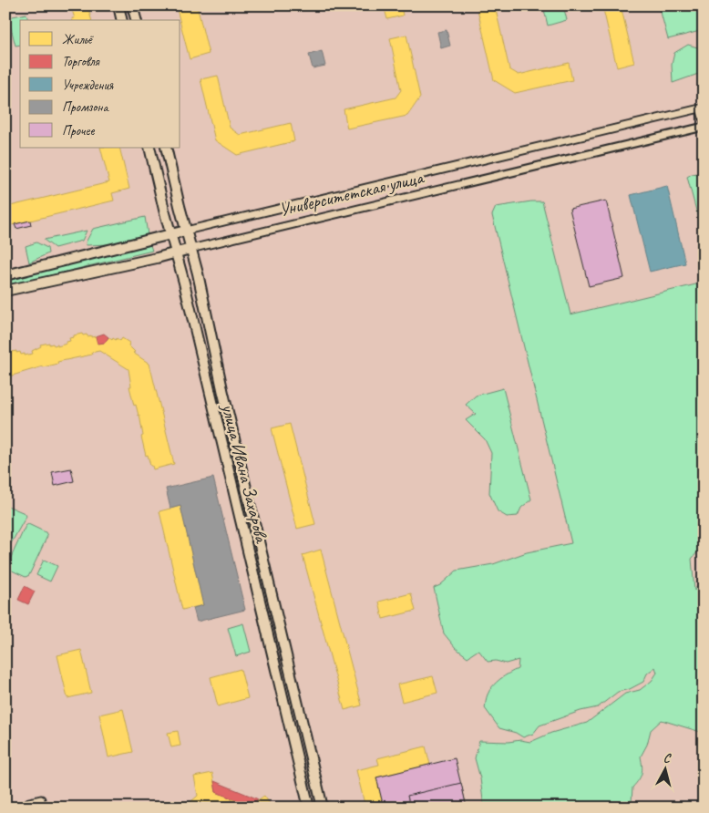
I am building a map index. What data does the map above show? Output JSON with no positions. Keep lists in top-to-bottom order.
{
  "streets": {
    "main road": ["Университетская улица", "улица Ивана Захарова"]
  },
  "crossings": [
    ["Университетская улица", "улица Ивана Захарова"]
  ],
  "legend": [
    "Жильё",
    "Торговля",
    "Учреждения",
    "Промзона",
    "Прочее"
  ],
  "north": "top"
}
